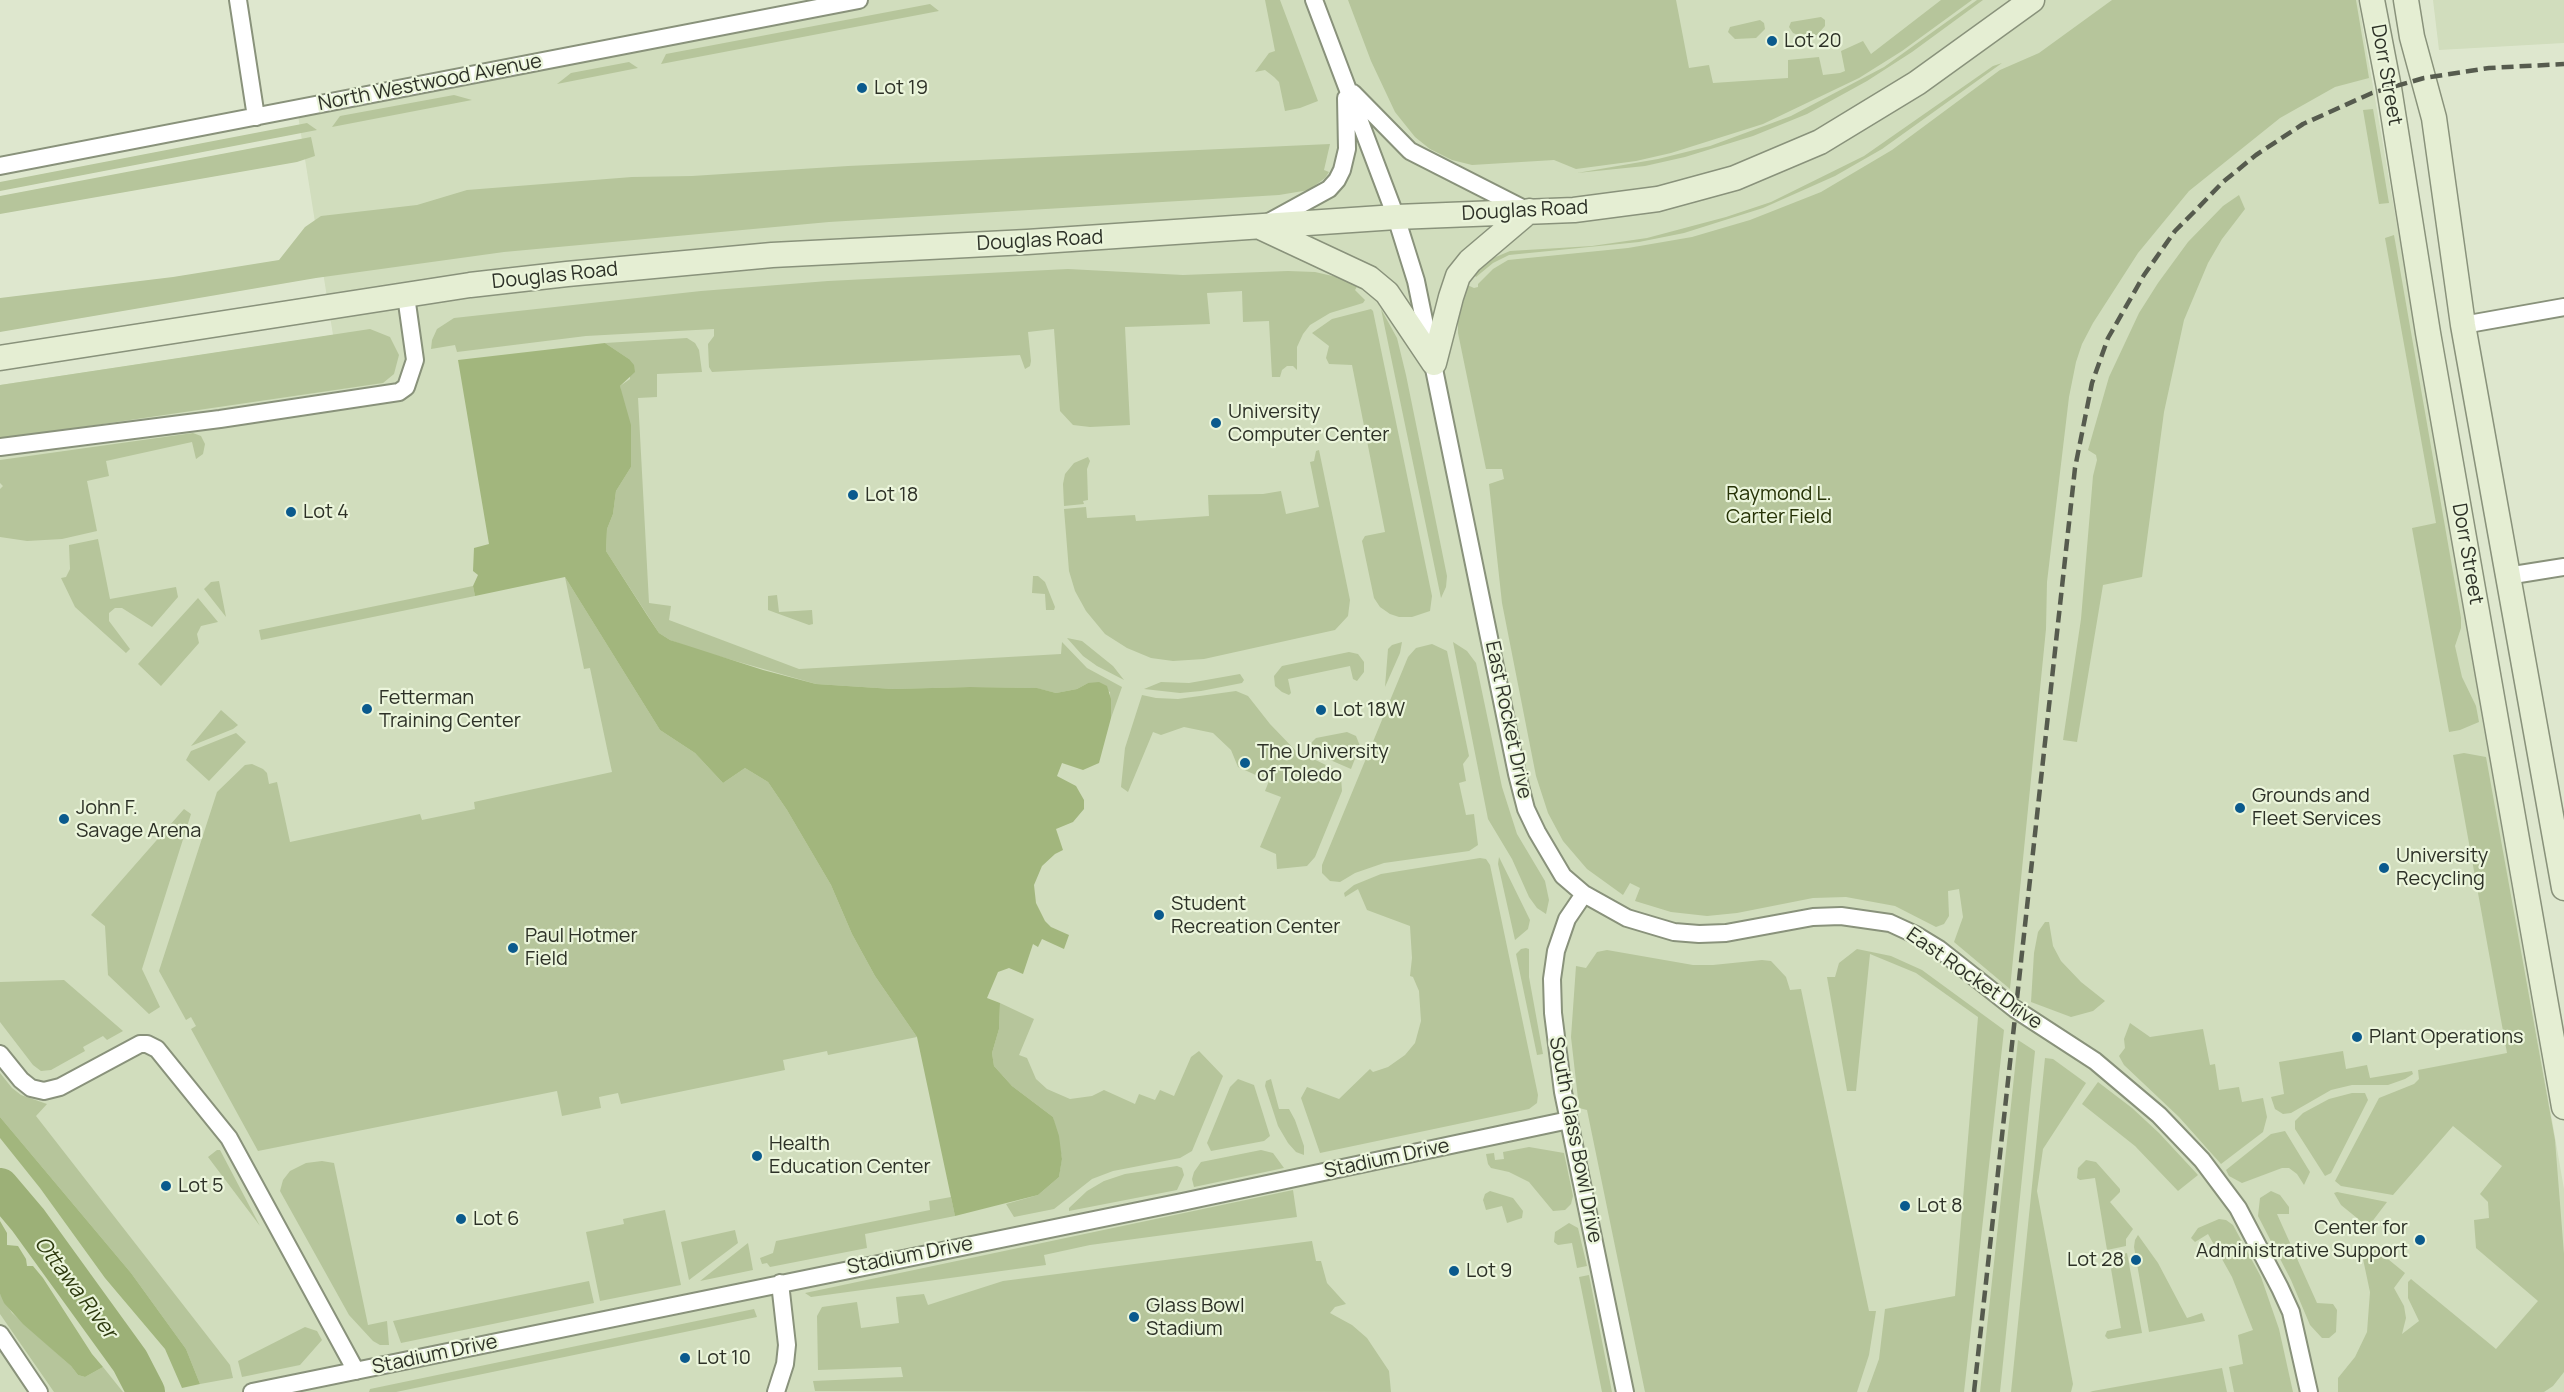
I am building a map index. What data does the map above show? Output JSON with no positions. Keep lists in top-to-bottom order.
{
  "streets": {
    "street": [
      "Dorr Street",
      "North Westwood Avenue",
      "Douglas Road",
      "East Rocket Drive",
      "South Glass Bowl Drive",
      "Stadium Drive"
    ]
  },
  "crossings": [
    ["Douglas Road", "East Rocket Drive"],
    ["East Rocket Drive", "South Glass Bowl Drive"],
    ["South Glass Bowl Drive", "Stadium Drive"]
  ],
  "water": ["Ottawa River"],
  "parks": ["Raymond L. Carter Field"],
  "places": [
    "Lot 20",
    "Lot 19",
    "University Computer Center",
    "Lot 18",
    "Lot 4",
    "Fetterman Training Center",
    "Lot 18W",
    "The University of Toledo",
    "Grounds and Fleet Services",
    "John F. Savage Arena",
    "University Recycling",
    "Student Recreation Center",
    "Paul Hotmer Field",
    "Plant Operations",
    "Health Education Center",
    "Lot 5",
    "Lot 8",
    "Lot 6",
    "Center for Administrative Support",
    "Lot 28",
    "Lot 9",
    "Glass Bowl Stadium",
    "Lot 10"
  ]
}
